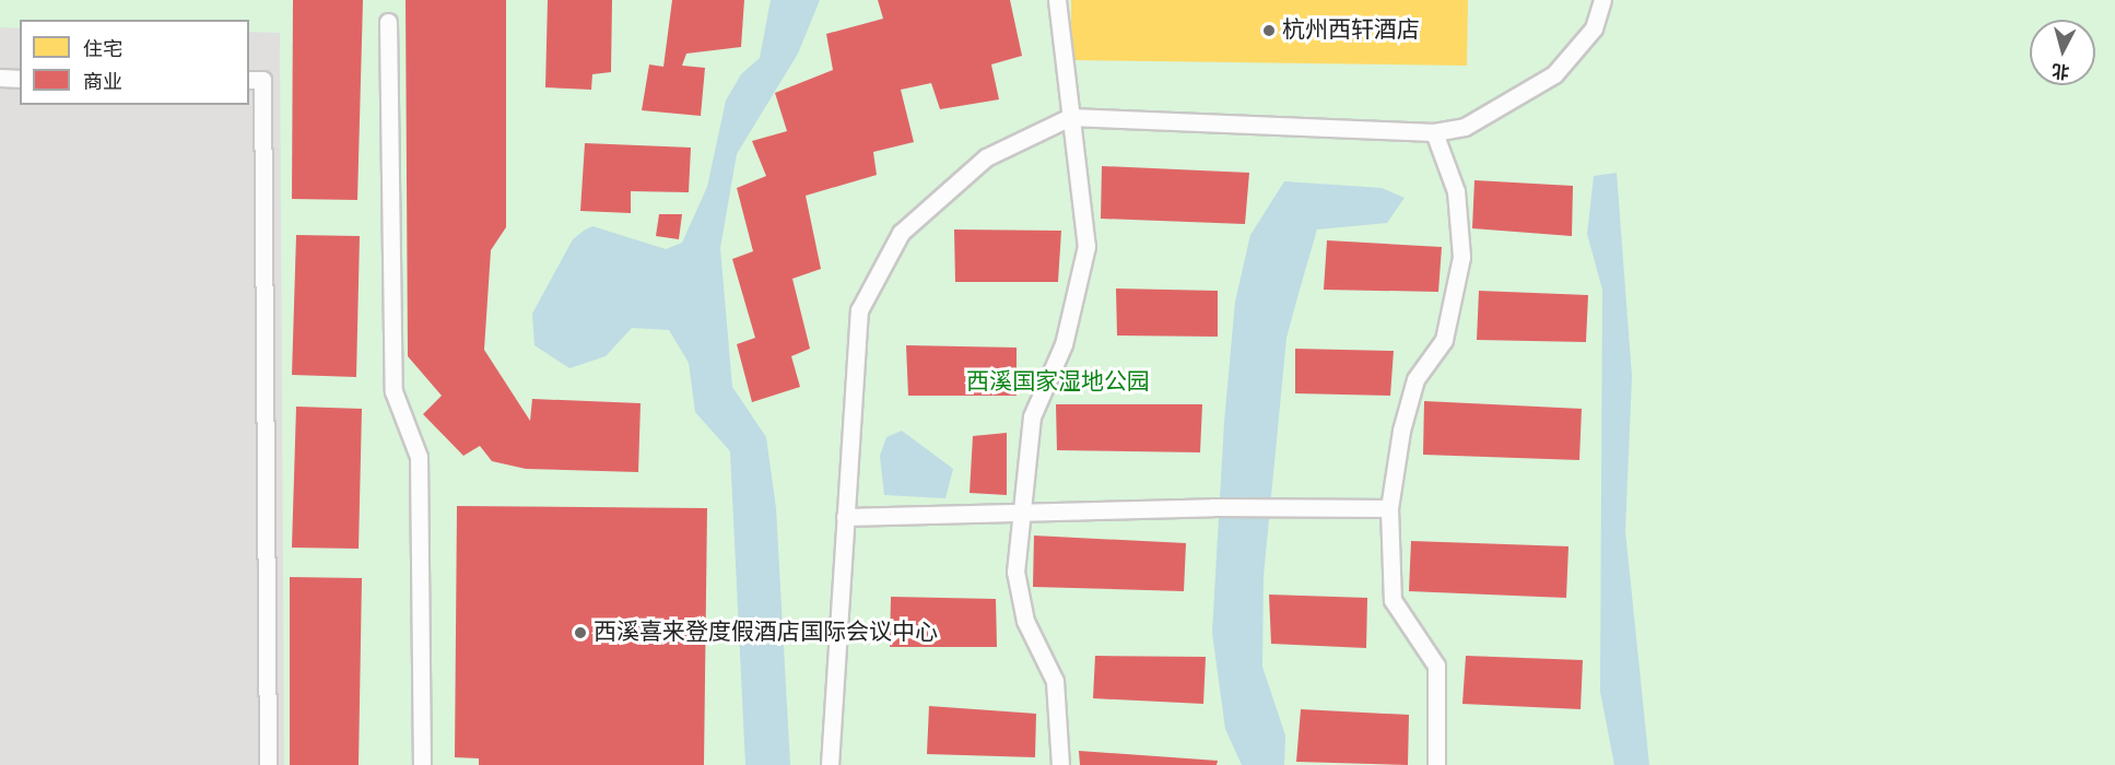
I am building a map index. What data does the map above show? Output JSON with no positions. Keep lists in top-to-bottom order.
{
  "parks": ["西溪国家湿地公园"],
  "places": ["杭州西轩酒店", "西溪喜来登度假酒店国际会议中心"],
  "legend": ["住宅", "商业"],
  "north": "bottom"
}
